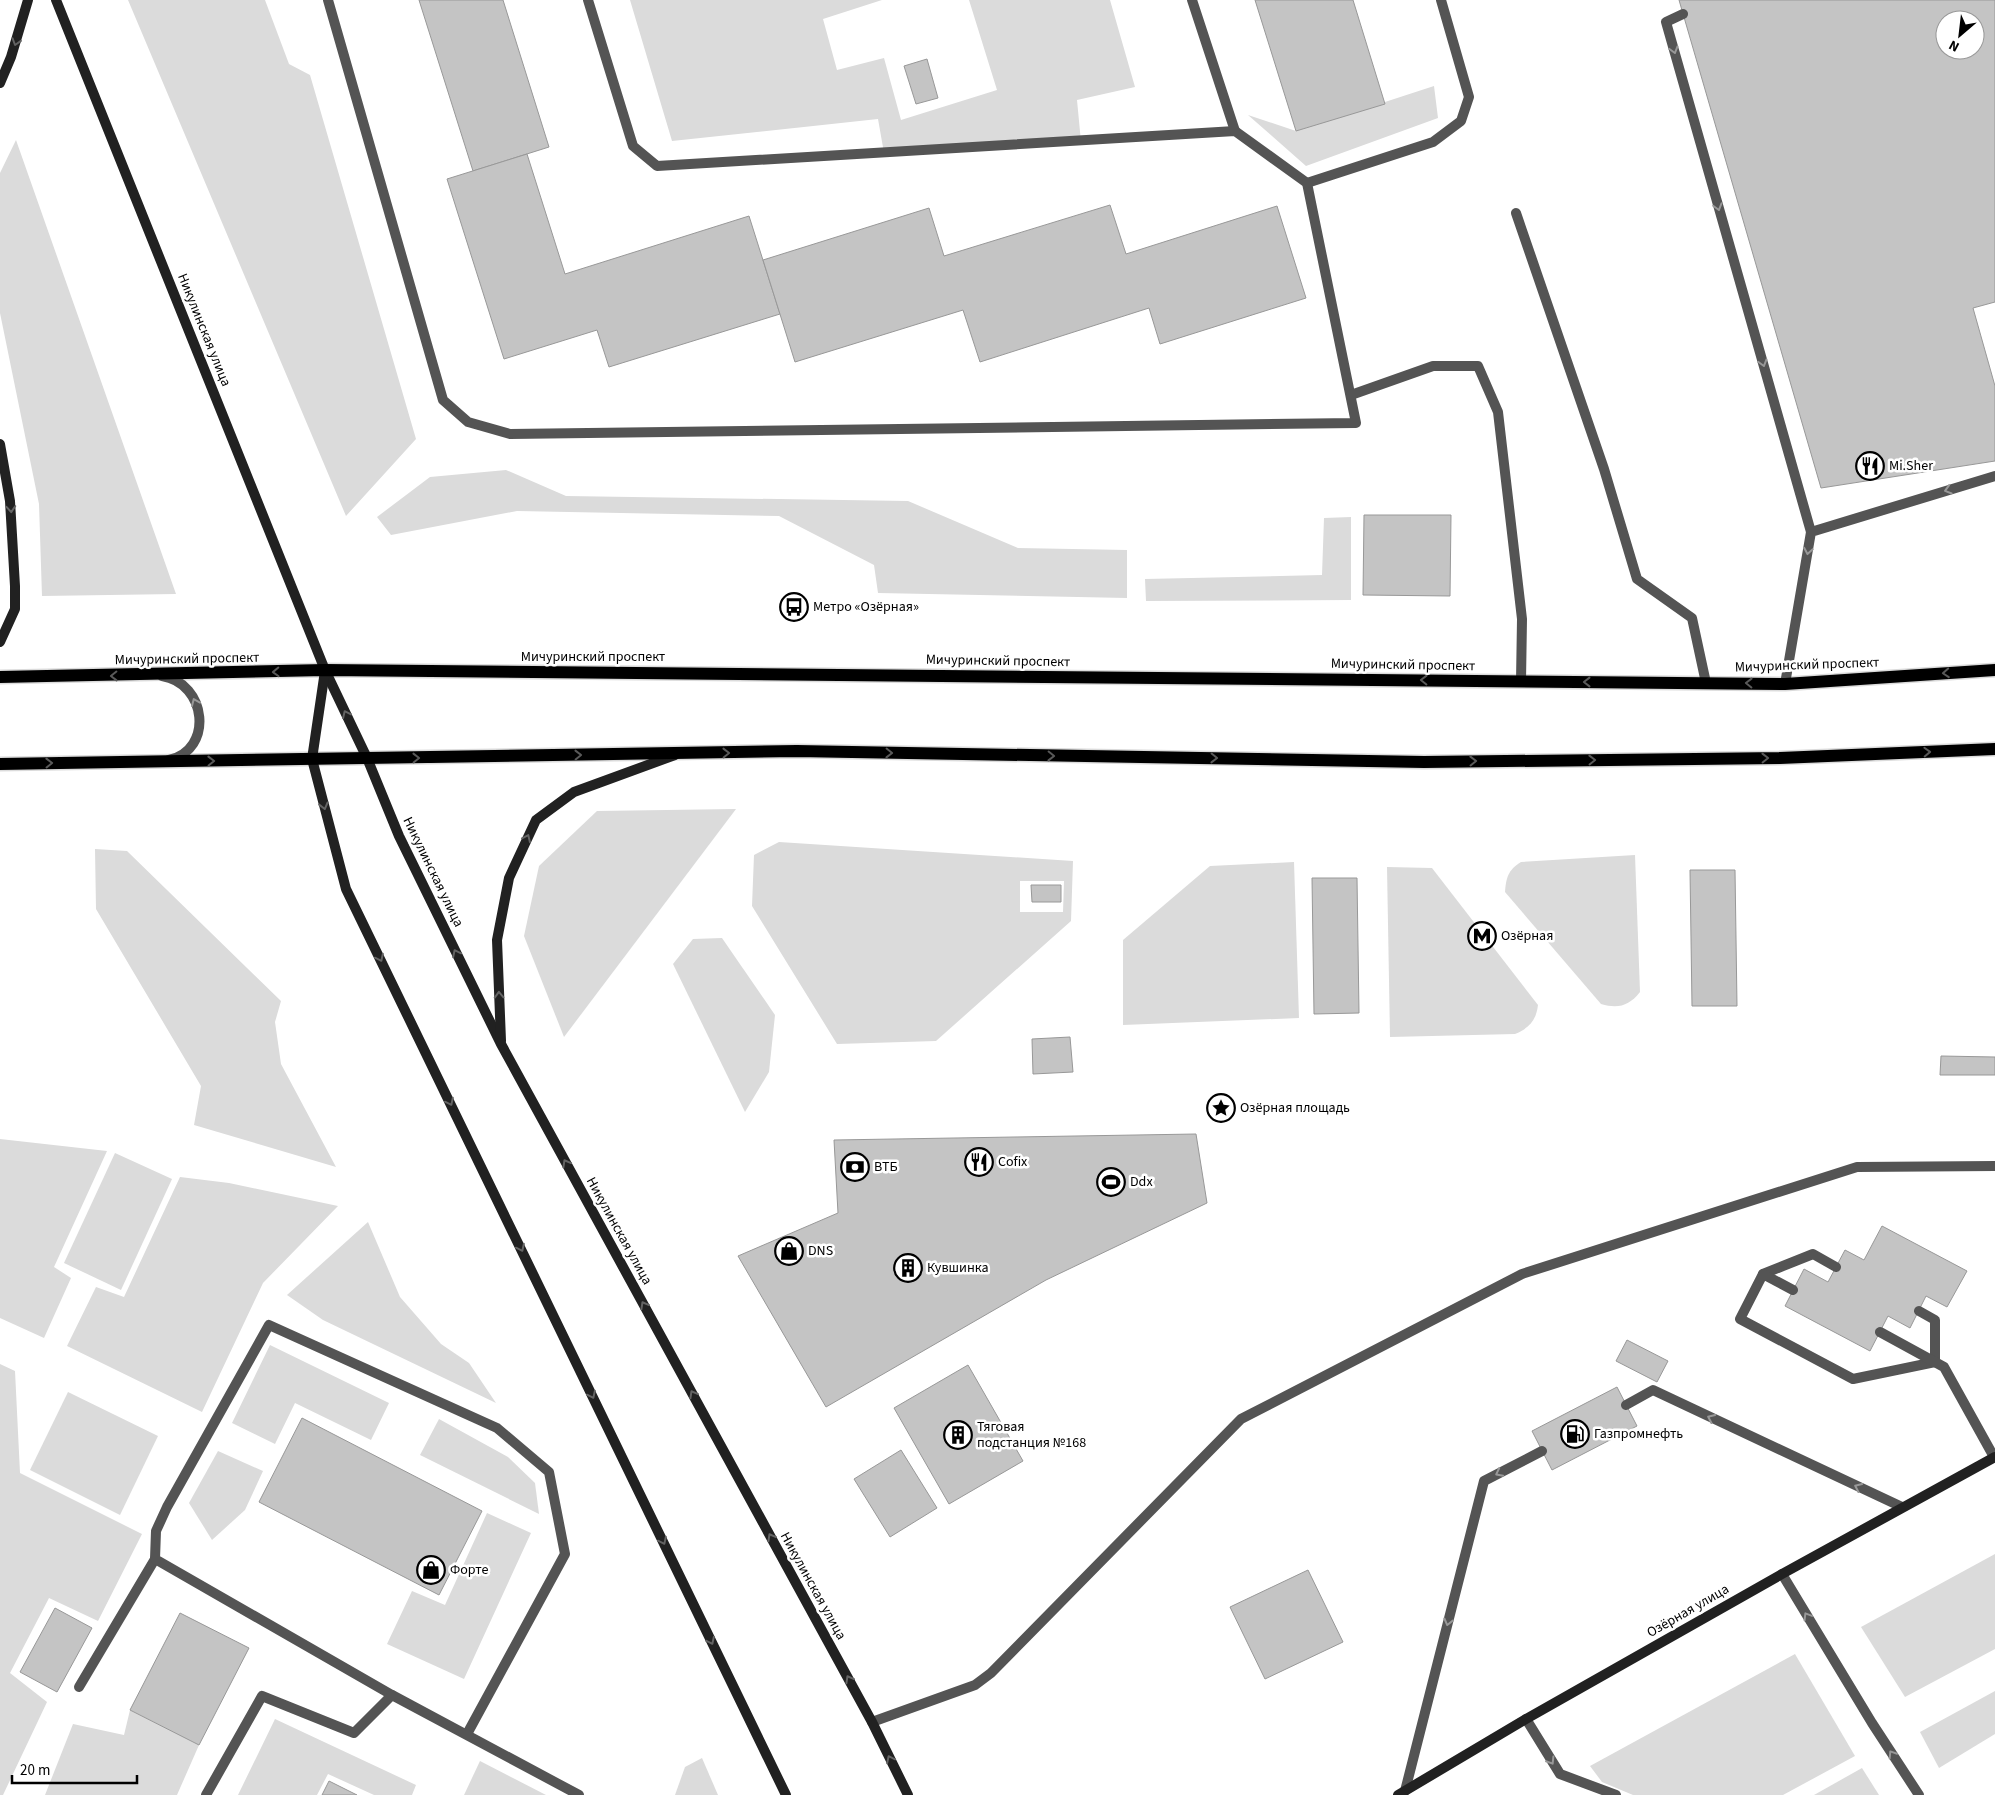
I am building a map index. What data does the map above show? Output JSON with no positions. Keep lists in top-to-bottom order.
{
  "streets": {
    "main road": ["Никулинская улица", "Мичуринский проспект", "Озёрная улица"]
  },
  "crossings": [
    ["Никулинская улица", "Мичуринский проспект"]
  ],
  "places": {
    "restaurant": ["Mi.Sher", "Cofix"],
    "bus stop": ["Метро «Озёрная»"],
    "metro station": ["Озёрная"],
    "place": ["Озёрная площадь"],
    "bank": ["ВТБ"],
    "sports": ["Ddx"],
    "shop": ["DNS", "Форте"],
    "building": ["Кувшинка", "Тяговая подстанция №168"],
    "fuel station": ["Газпромнефть"]
  },
  "scale_bar": "20 m",
  "north": "bottom left"
}
